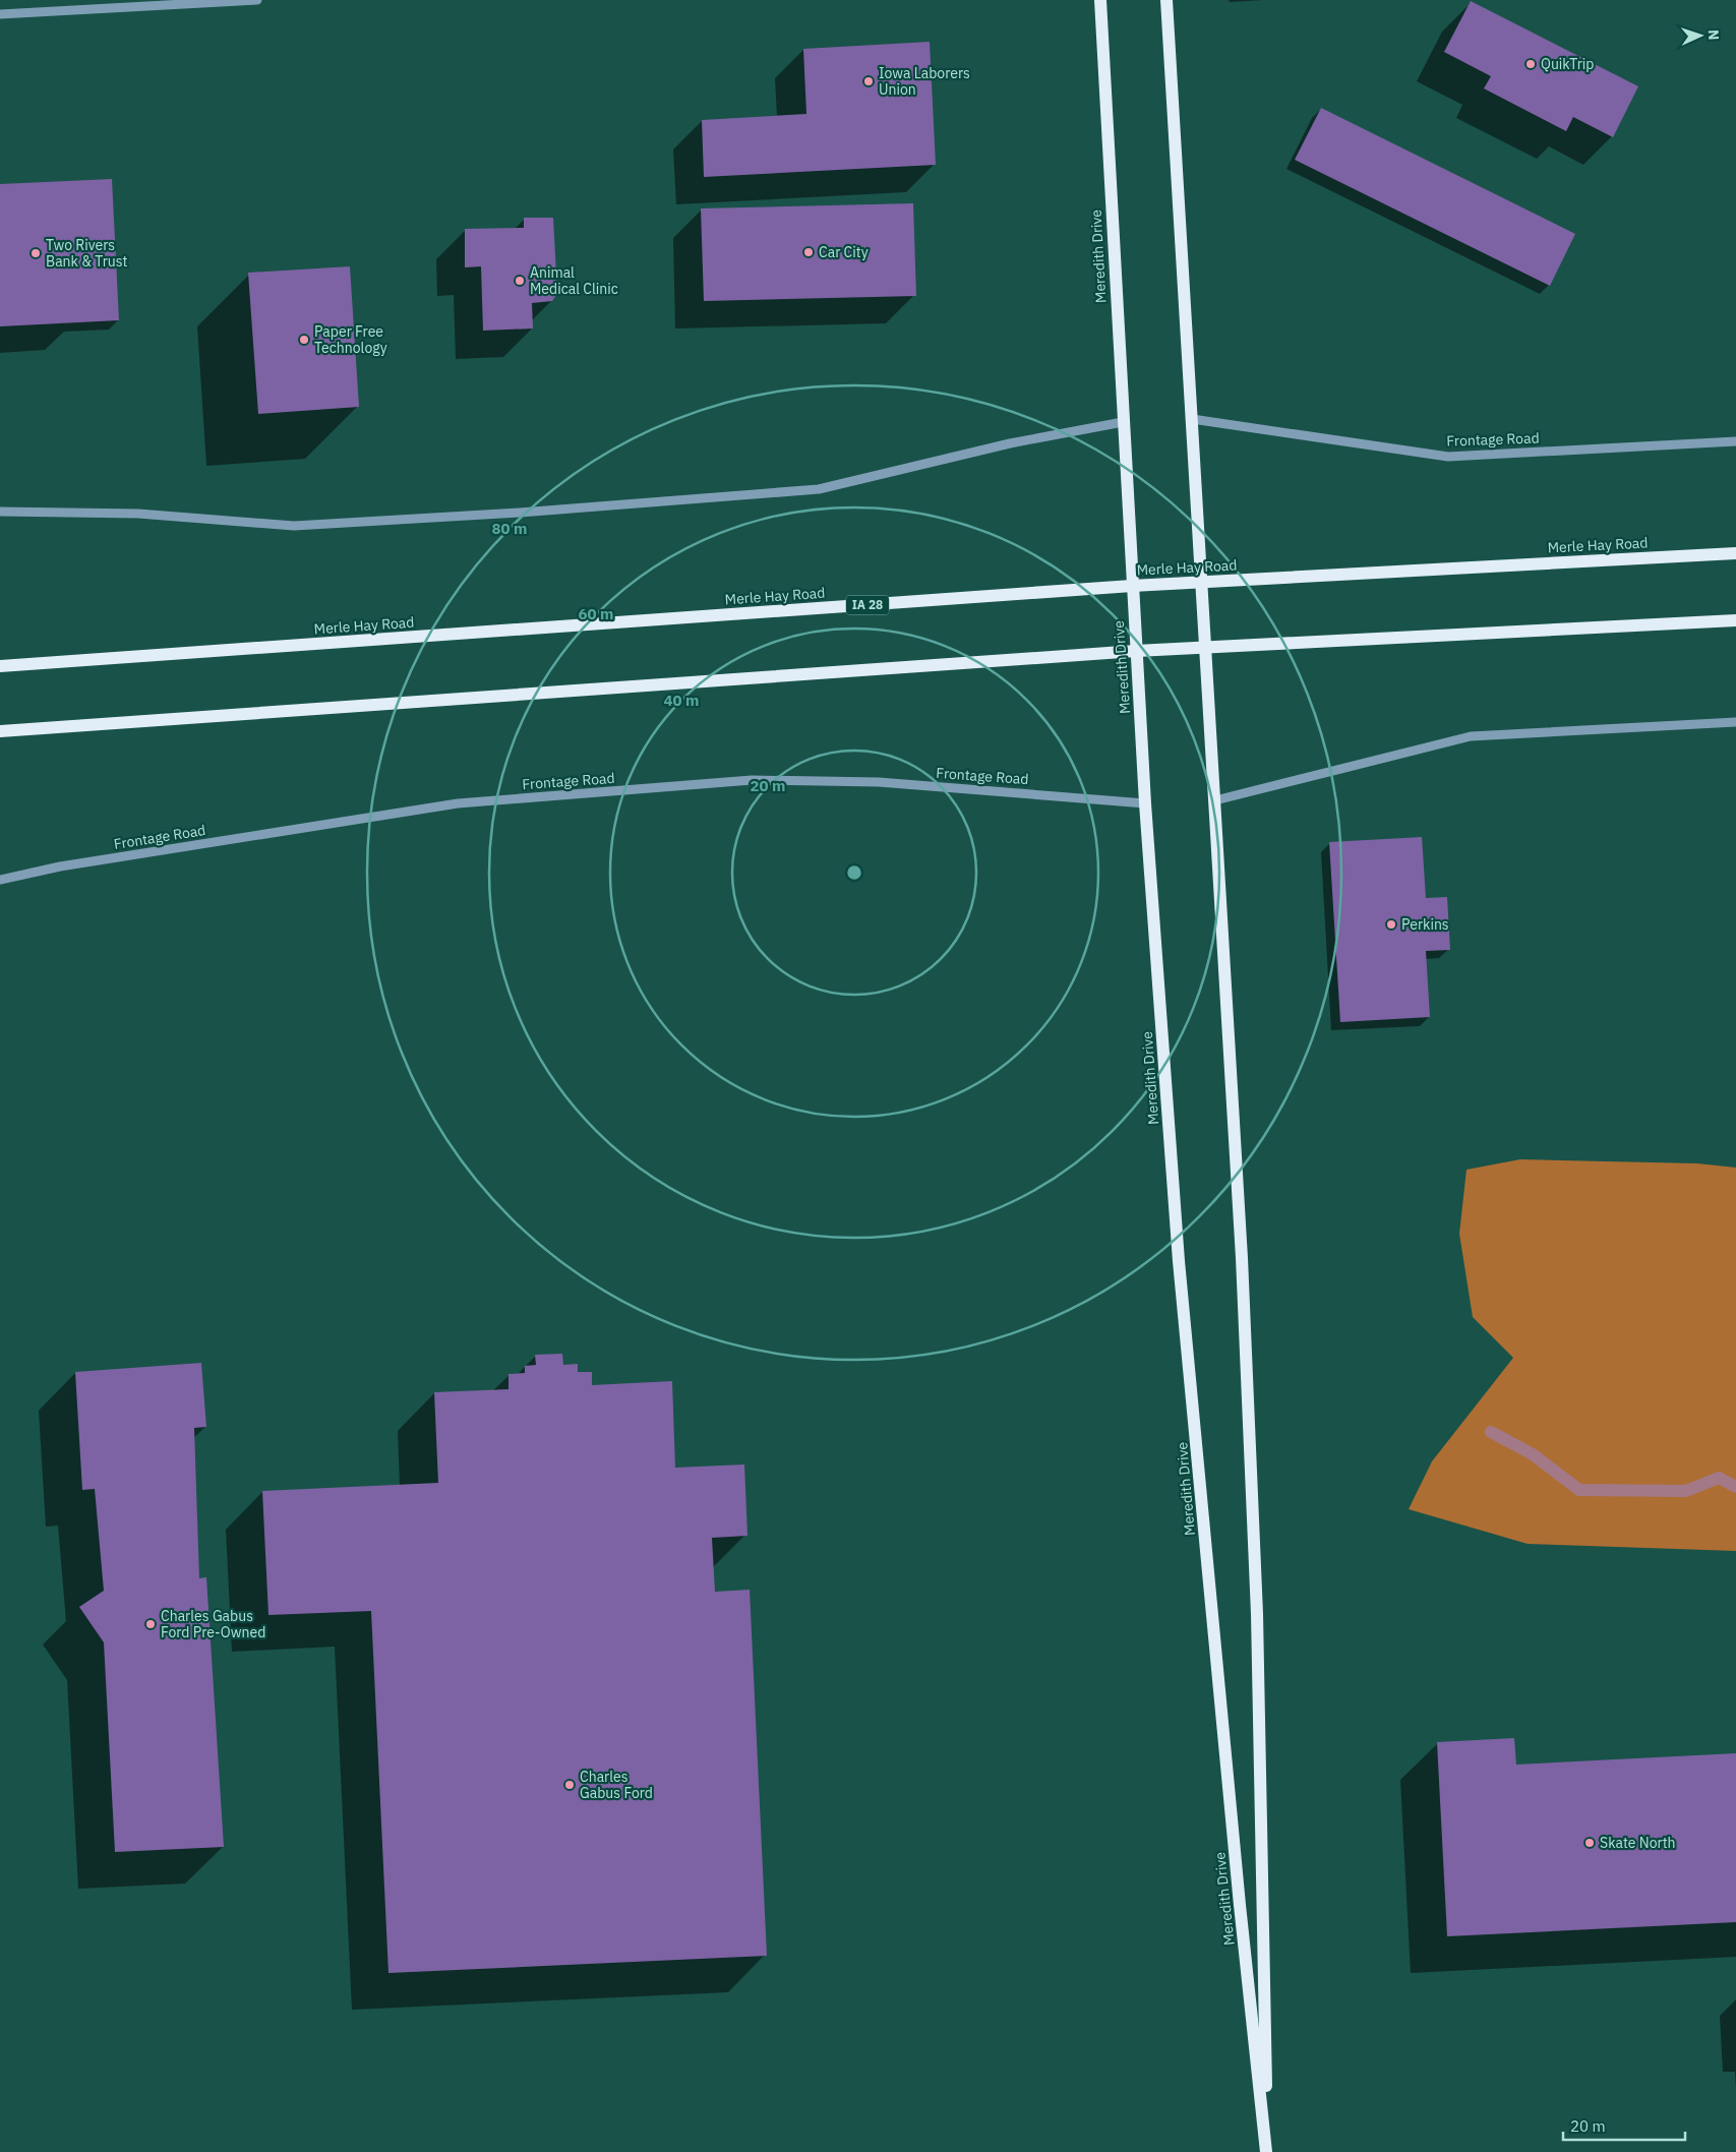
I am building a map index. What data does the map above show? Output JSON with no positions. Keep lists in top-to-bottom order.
{
  "streets": {
    "main road": ["Meredith Drive", "Merle Hay Road", "IA 28"],
    "street": ["Frontage Road"]
  },
  "crossings": [
    ["Meredith Drive", "Frontage Road"],
    ["Meredith Drive", "Merle Hay Road"]
  ],
  "places": [
    "QuikTrip",
    "Iowa Laborers Union",
    "Car City",
    "Two Rivers Bank & Trust",
    "Animal Medical Clinic",
    "Paper Free Technology",
    "Perkins",
    "Charles Gabus Ford Pre-Owned",
    "Charles Gabus Ford",
    "Skate North"
  ],
  "scale_bar": "20 m",
  "north": "right",
  "rings": [
    "80 m",
    "60 m",
    "40 m",
    "20 m"
  ]
}
